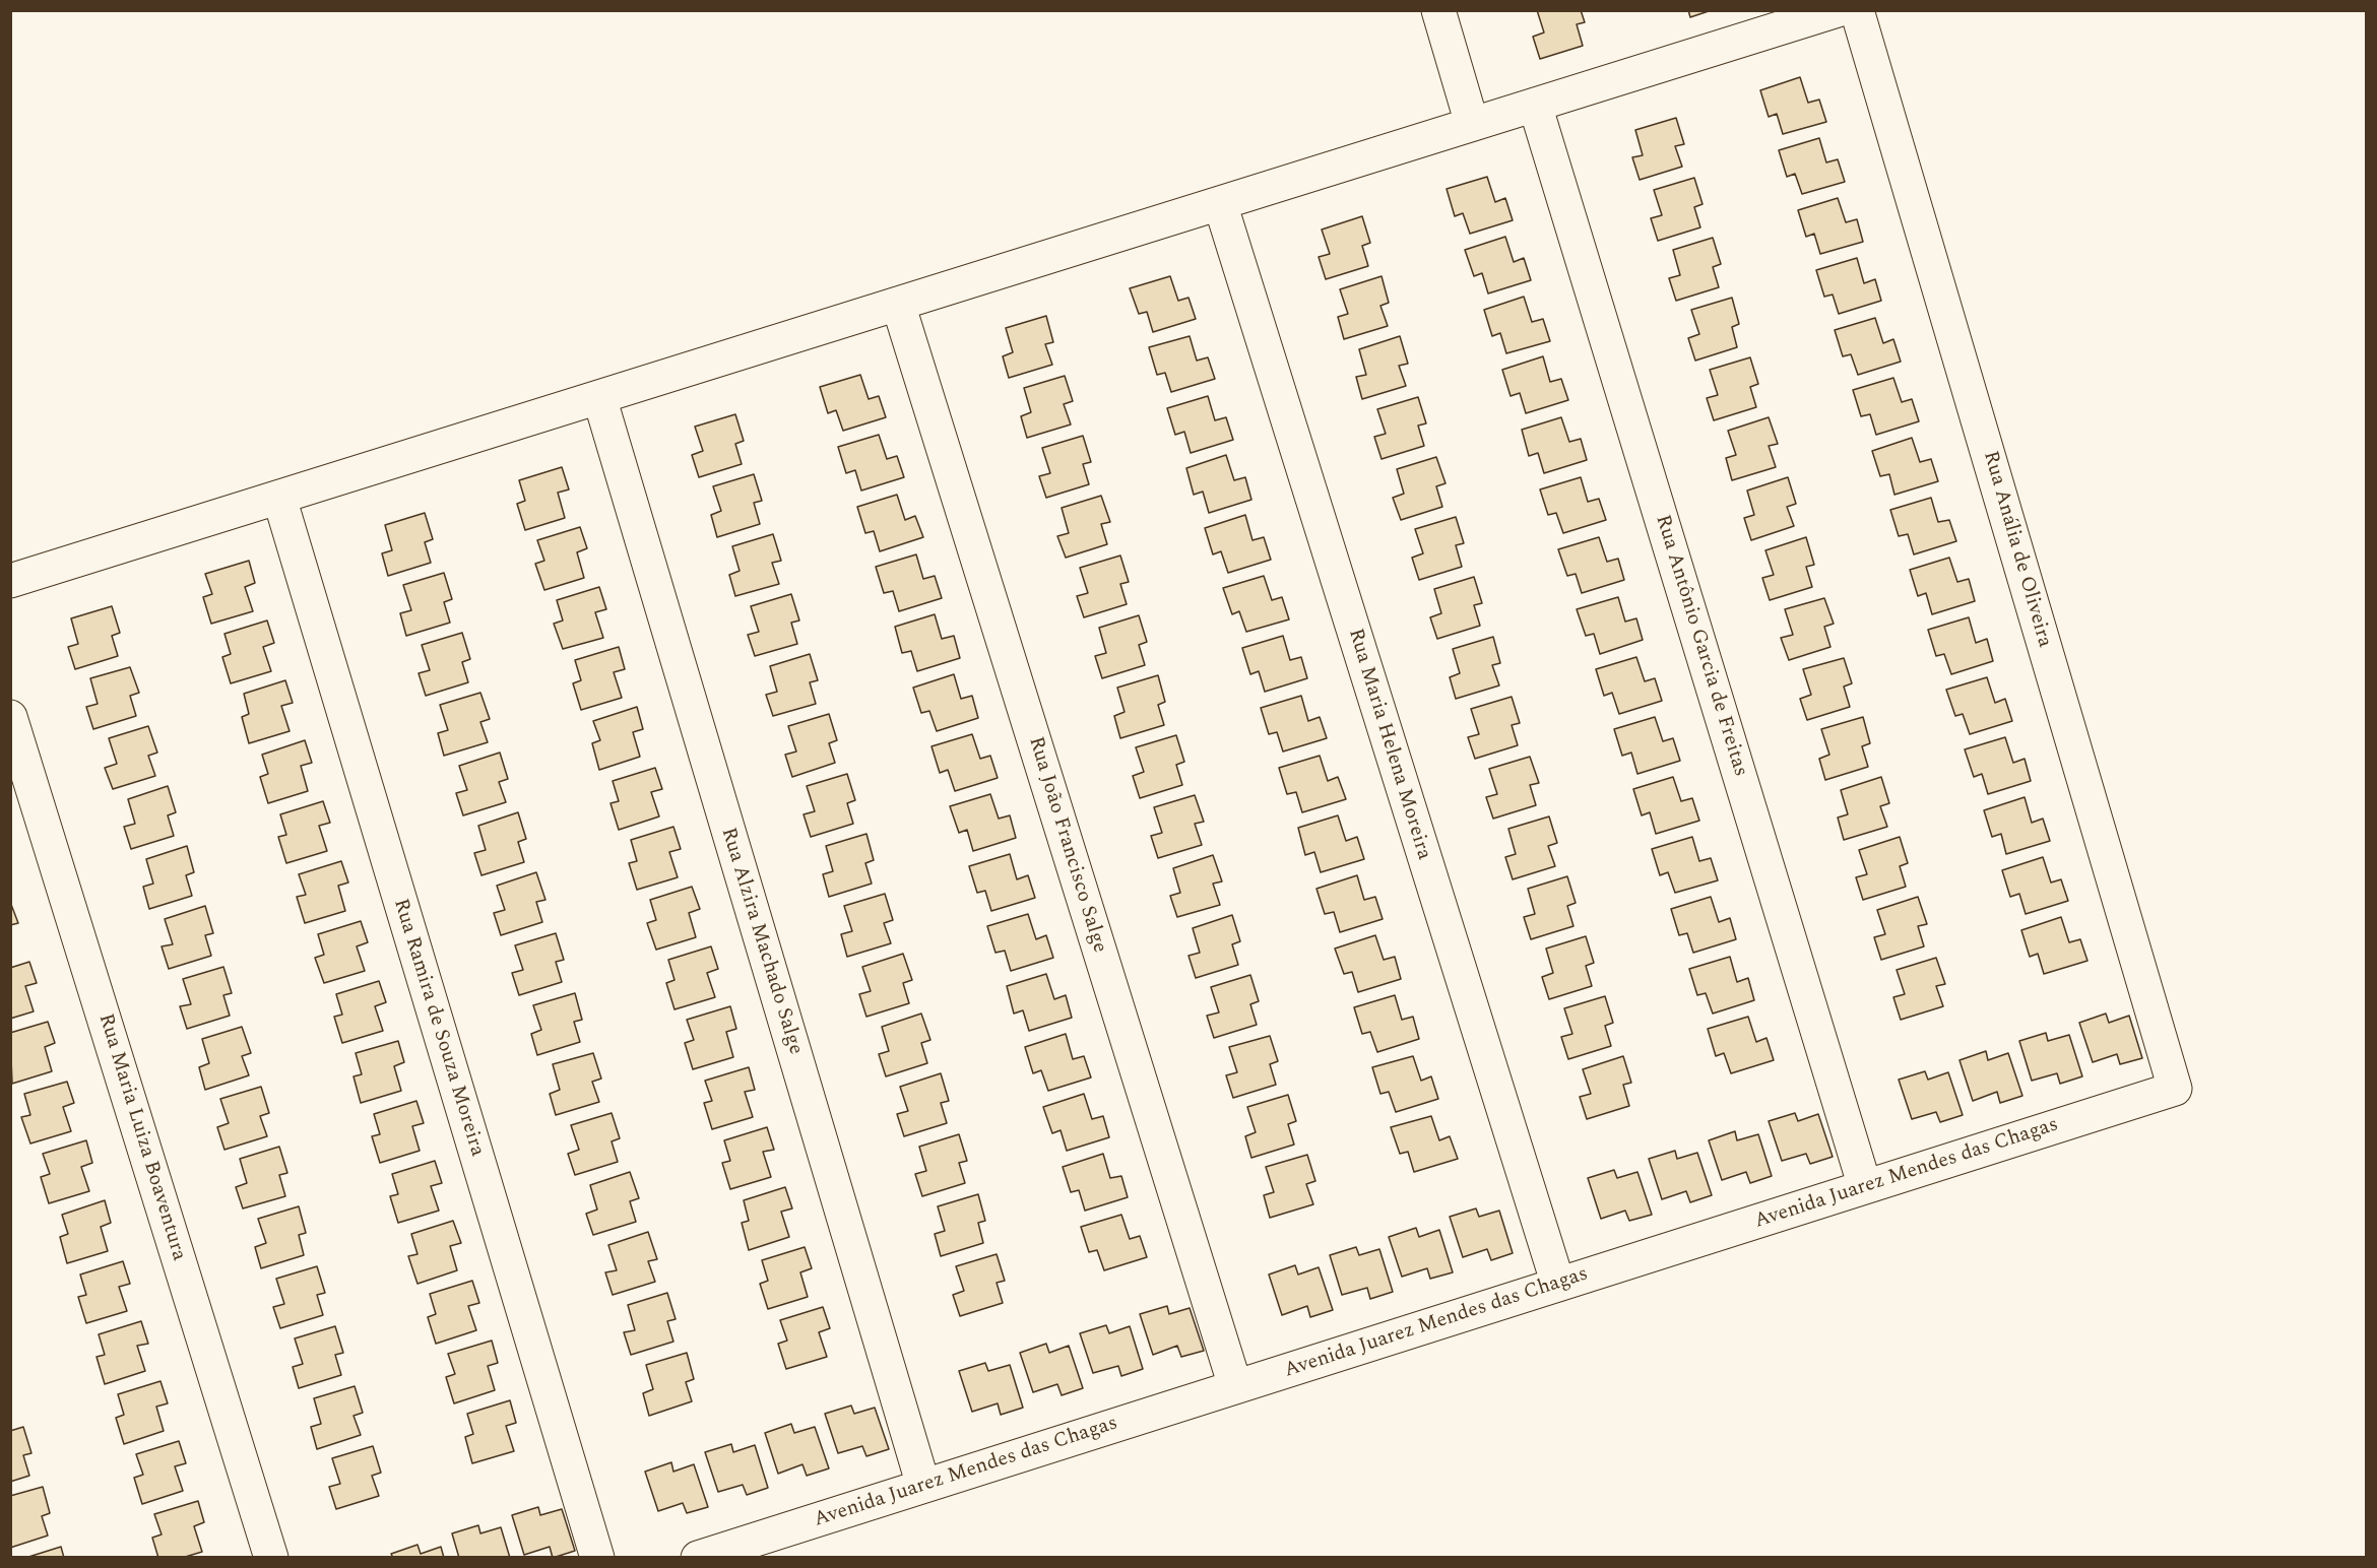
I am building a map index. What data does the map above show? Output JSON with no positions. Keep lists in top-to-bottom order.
{
  "streets": {
    "street": [
      "Rua Anália de Oliveira",
      "Rua Antônio Garcia de Freitas",
      "Rua Maria Helena Moreira",
      "Rua João Francisco Salge",
      "Rua Alzira Machado Salge",
      "Rua Ramira de Souza Moreira",
      "Rua Maria Luiza Boaventura",
      "Avenida Juarez Mendes das Chagas"
    ]
  },
  "crossings": [
    ["Rua Anália de Oliveira", "Avenida Juarez Mendes das Chagas"],
    ["Rua Antônio Garcia de Freitas", "Avenida Juarez Mendes das Chagas"],
    ["Rua Maria Helena Moreira", "Avenida Juarez Mendes das Chagas"],
    ["Rua João Francisco Salge", "Avenida Juarez Mendes das Chagas"],
    ["Rua Alzira Machado Salge", "Avenida Juarez Mendes das Chagas"]
  ]
}
